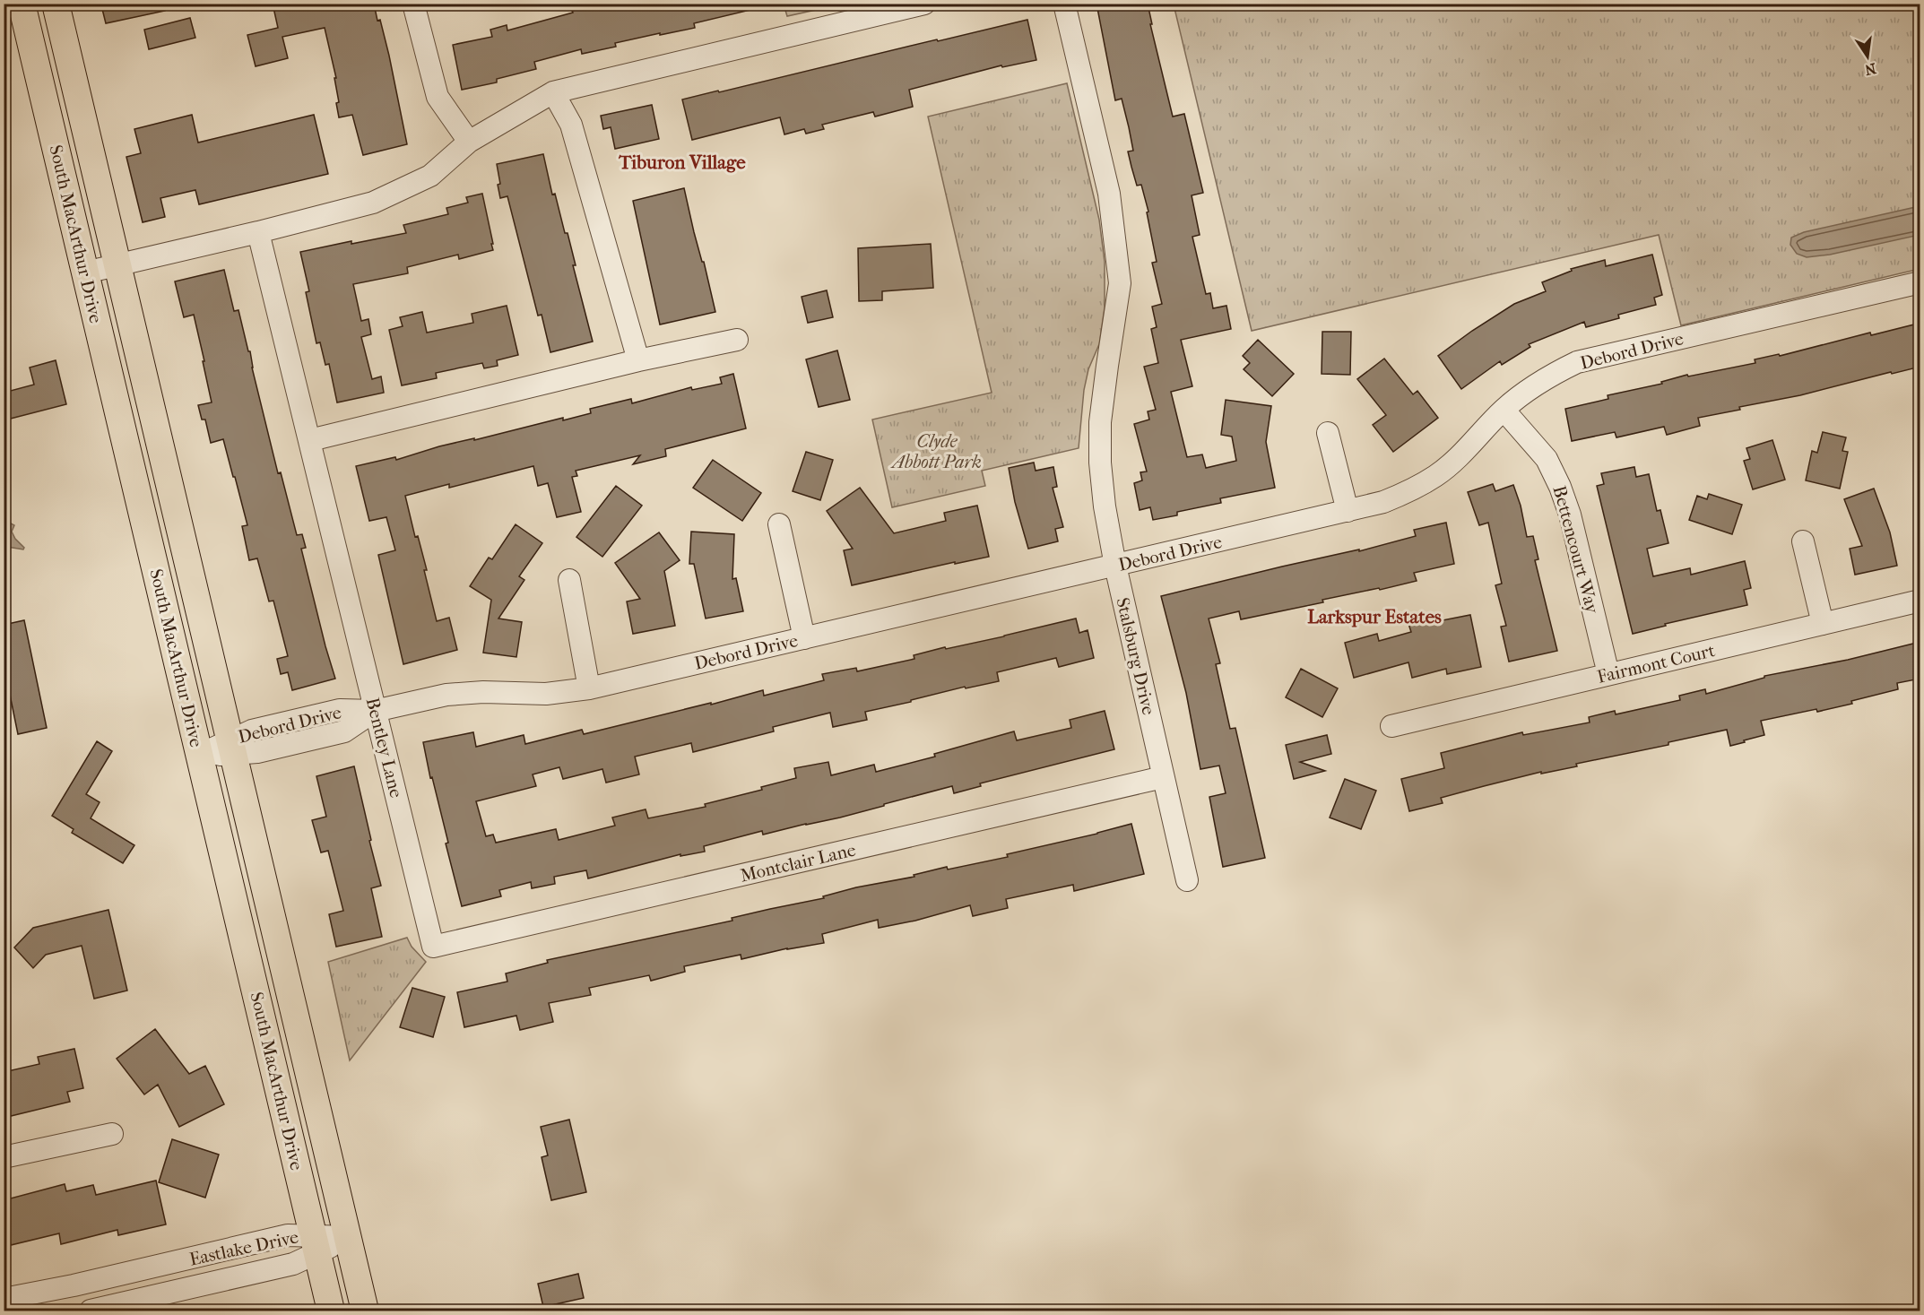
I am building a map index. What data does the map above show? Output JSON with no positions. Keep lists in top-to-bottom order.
{
  "streets": {
    "main road": ["South MacArthur Drive"],
    "street": [
      "Debord Drive",
      "Bettencourt Way",
      "Stalsburg Drive",
      "Fairmont Court",
      "Bentley Lane",
      "Montclair Lane",
      "Eastlake Drive"
    ]
  },
  "crossings": [
    ["South MacArthur Drive", "Debord Drive"],
    ["South MacArthur Drive", "Eastlake Drive"],
    ["Debord Drive", "Bettencourt Way"],
    ["Debord Drive", "Stalsburg Drive"],
    ["Debord Drive", "Bentley Lane"],
    ["Bettencourt Way", "Fairmont Court"],
    ["Stalsburg Drive", "Montclair Lane"],
    ["Bentley Lane", "Montclair Lane"]
  ],
  "districts": ["Tiburon Village", "Larkspur Estates"],
  "parks": ["Clyde Abbott Park"],
  "north": "bottom"
}
